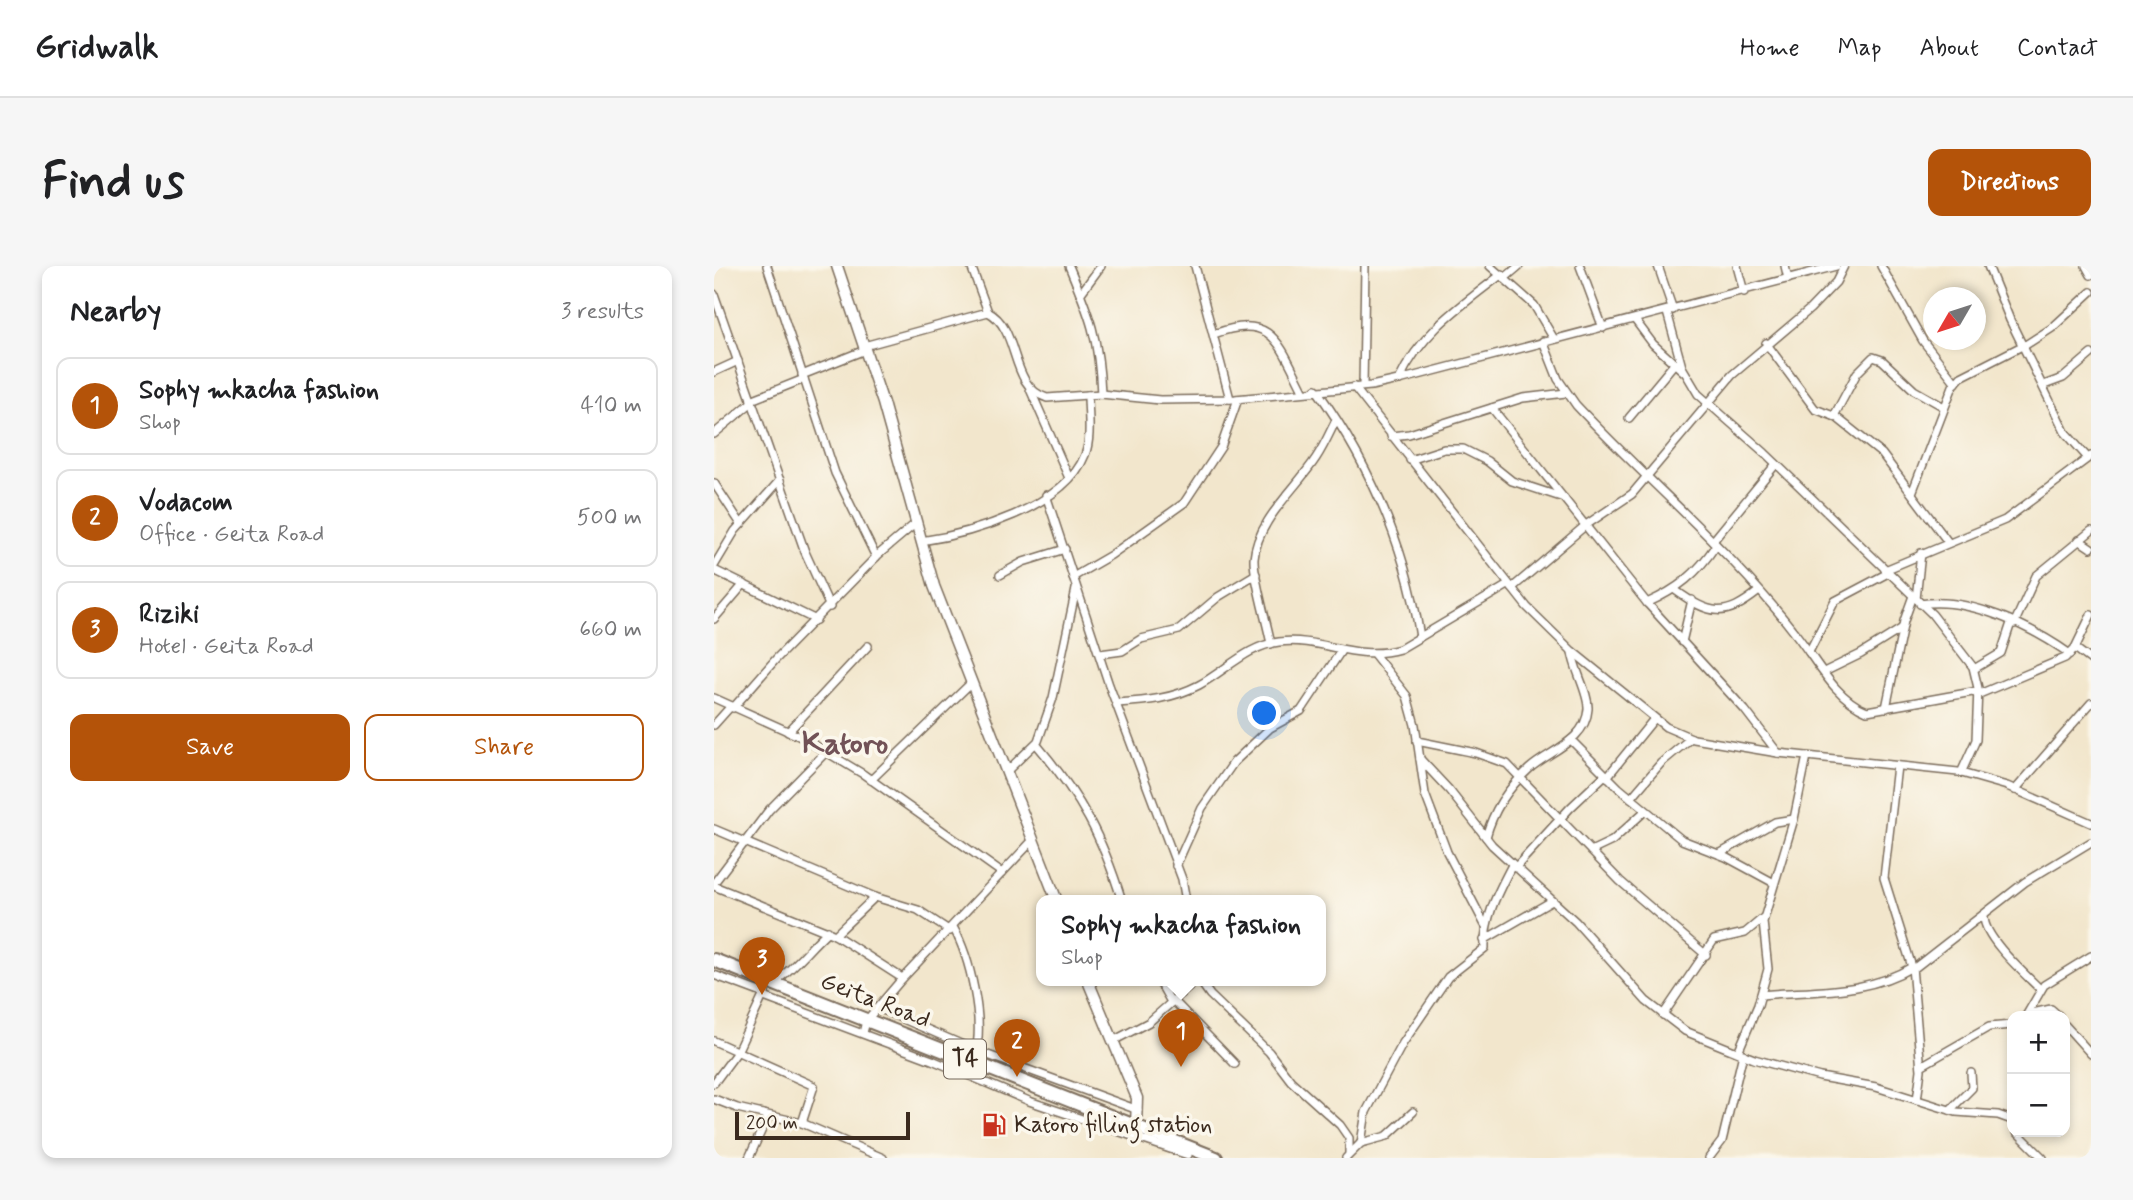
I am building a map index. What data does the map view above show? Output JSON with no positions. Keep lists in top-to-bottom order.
{
  "streets": {
    "highway": ["Geita Road", "T4"]
  },
  "districts": ["Katoro"],
  "places": {
    "fuel station": ["Katoro filling station"]
  },
  "scale_bar": "200 m",
  "north": "bottom left",
  "page": {
    "header": "Gridwalk",
    "nav": [
      "Home",
      "Map",
      "About",
      "Contact"
    ],
    "buttons": [
      "Directions",
      ["Save", "Share"]
    ],
    "title": "Find us",
    "heading": ["Nearby", "3 results"],
    "list": [
      {
        "mark": "1",
        "name": "Sophy mkacha fashion",
        "note": "Shop",
        "value": "410 m"
      },
      {
        "mark": "2",
        "name": "Vodacom",
        "note": "Office · Geita Road",
        "value": "500 m"
      },
      {
        "mark": "3",
        "name": "Riziki",
        "note": "Hotel · Geita Road",
        "value": "660 m"
      }
    ],
    "popup": ["Sophy mkacha fashion", "Shop"],
    "pins": ["3", "1", "2"],
    "map_buttons": ["+", "−"],
    "scale": "200 m"
  }
}
